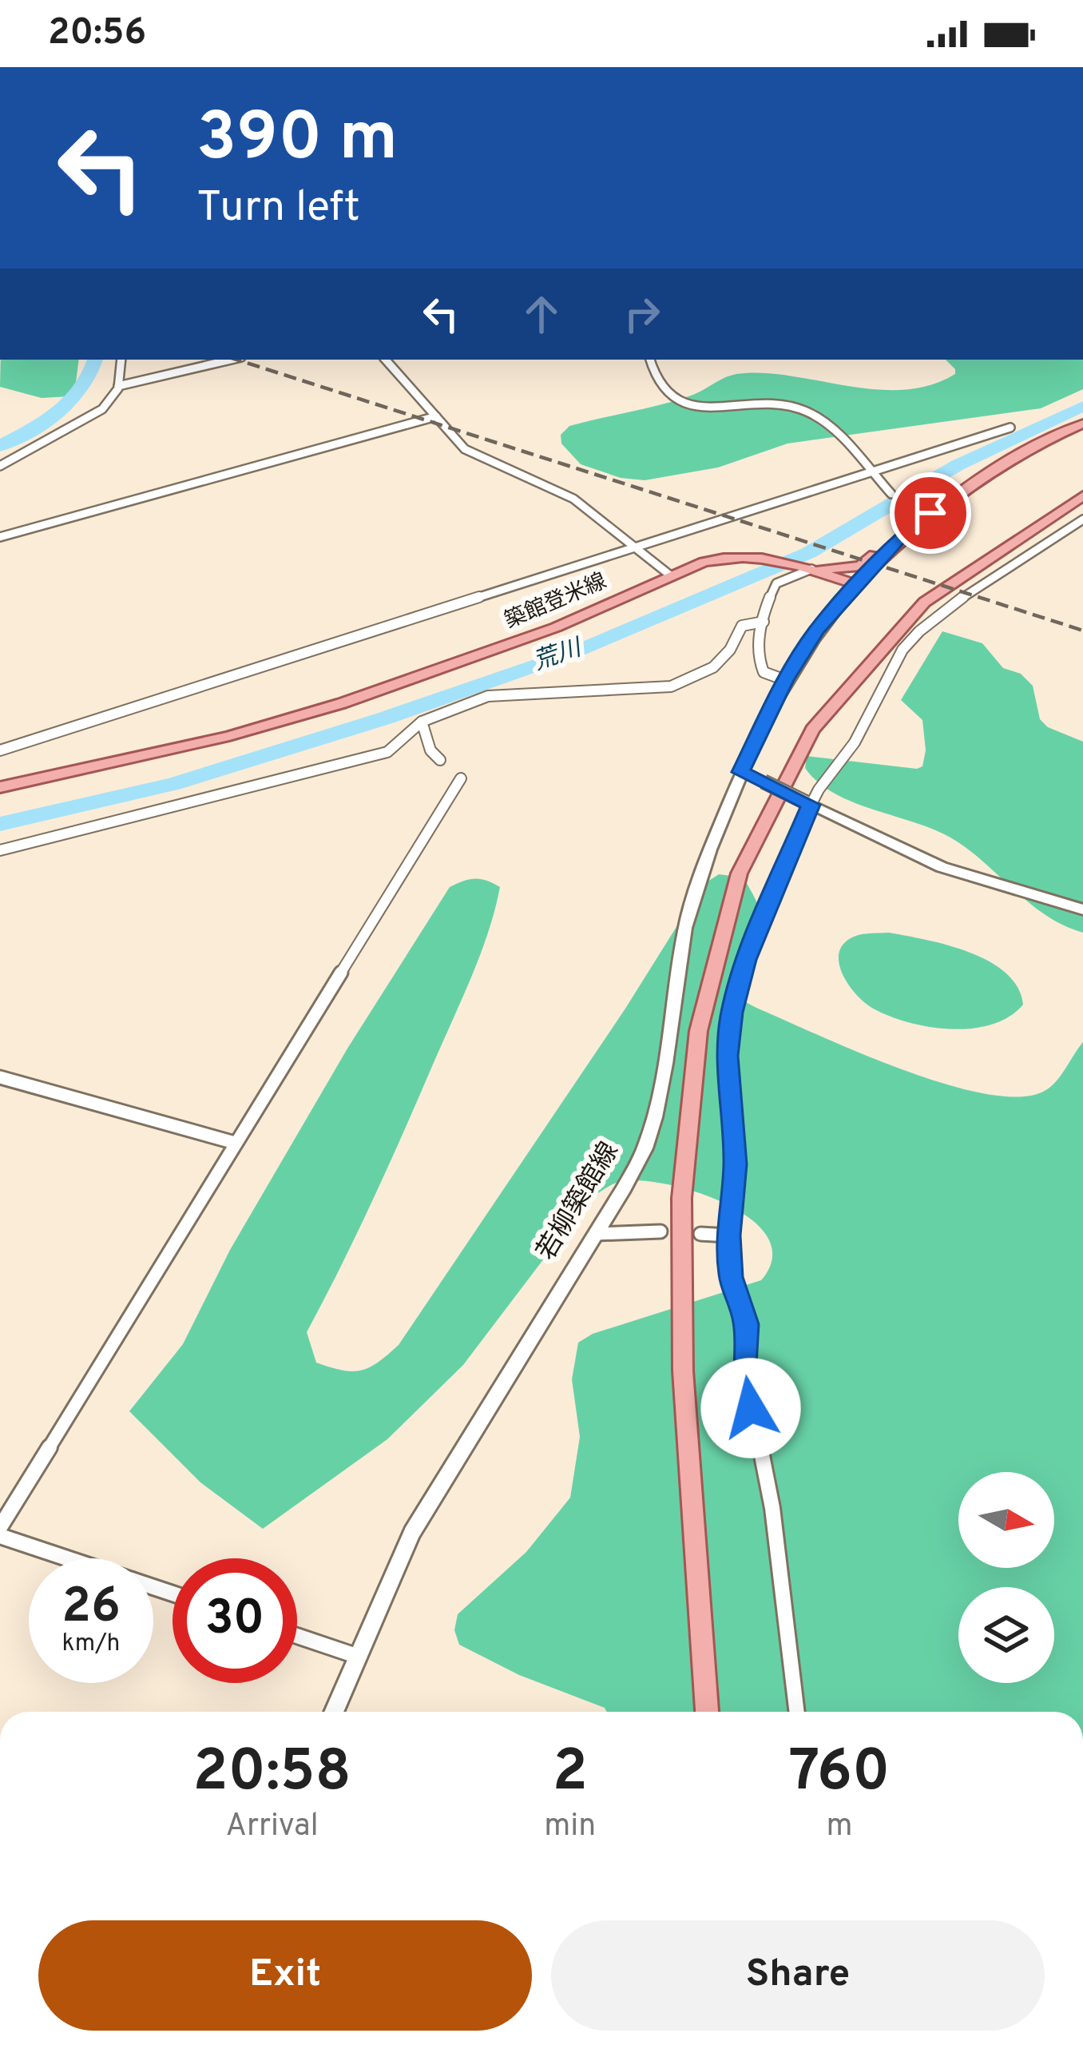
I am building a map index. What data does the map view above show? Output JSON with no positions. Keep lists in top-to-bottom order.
{
  "streets": {
    "main road": ["築館登米線", "若柳築館線"]
  },
  "crossings": [
    ["築館登米線", "若柳築館線"]
  ],
  "water": ["荒川"],
  "north": "right",
  "page": {
    "status": "20:56",
    "turn": ["390 m", "Turn left"],
    "speed": "26 km/h",
    "limit": "30",
    "eta": [
      "20:58",
      "Arrival",
      "2",
      "min",
      "760",
      "m"
    ],
    "buttons": ["Exit", "Share"]
  }
}
